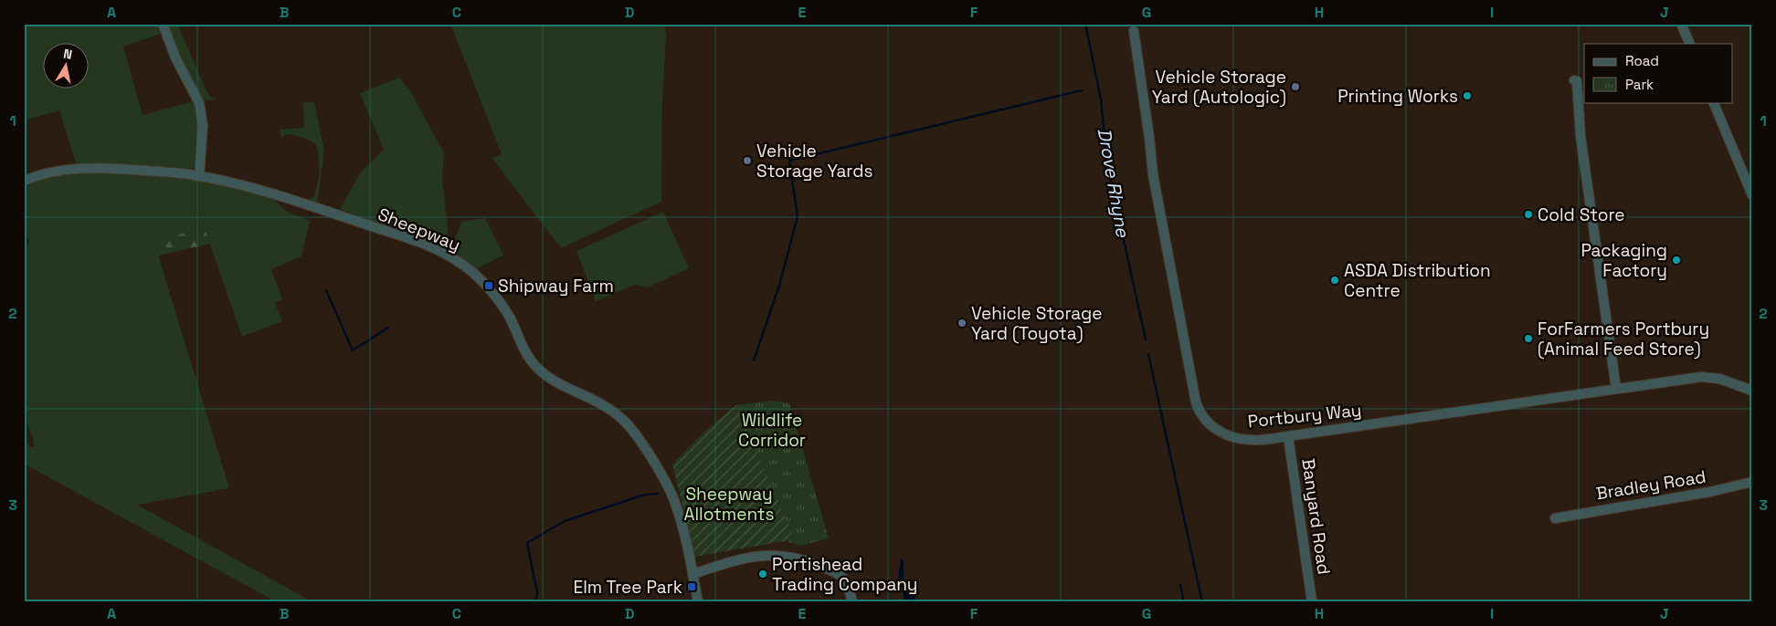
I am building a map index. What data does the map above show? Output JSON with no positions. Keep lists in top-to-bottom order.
{
  "streets": {
    "street": [
      "Sheepway",
      "Portbury Way",
      "Bradley Road",
      "Banyard Road"
    ]
  },
  "crossings": [
    ["Portbury Way", "Banyard Road"]
  ],
  "water": ["Drove Rhyne"],
  "parks": ["Wildlife Corridor", "Sheepway Allotments"],
  "places": {
    "other": [
      "Vehicle Storage Yard (Autologic)",
      "Printing Works",
      "Vehicle Storage Yards",
      "Cold Store",
      "Packaging Factory",
      "ASDA Distribution Centre",
      "Vehicle Storage Yard (Toyota)",
      "ForFarmers Portbury (Animal Feed Store)",
      "Portishead Trading Company"
    ],
    "transit": ["Shipway Farm", "Elm Tree Park"]
  },
  "legend": ["Road", "Park"],
  "north": "top",
  "grid": {
    "columns": [
      "A",
      "B",
      "C",
      "D",
      "E",
      "F",
      "G",
      "H",
      "I",
      "J"
    ],
    "rows": ["1", "2", "3"]
  }
}
